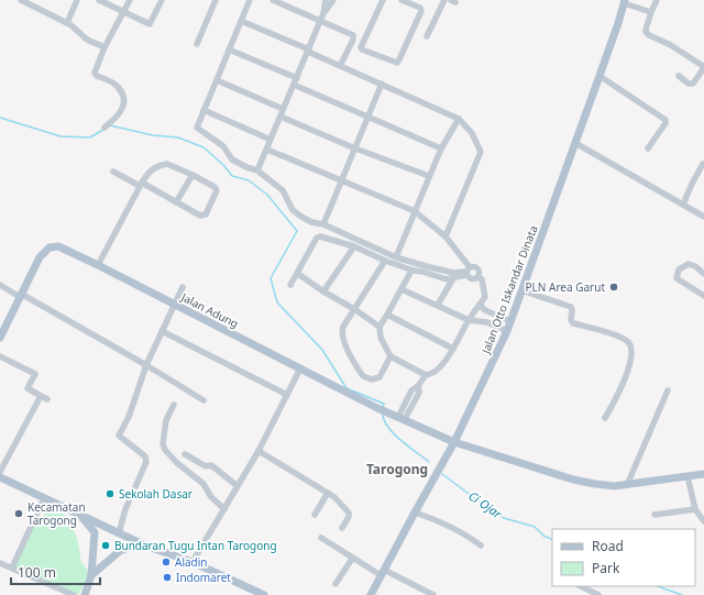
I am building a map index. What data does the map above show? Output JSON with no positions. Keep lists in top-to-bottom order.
{
  "streets": {
    "main road": ["Jalan Otto Iskandar Dinata", "Jalan Adung"]
  },
  "crossings": [
    ["Jalan Otto Iskandar Dinata", "Jalan Adung"]
  ],
  "districts": ["Tarogong"],
  "water": ["Ci Ojar"],
  "places": [
    "PLN Area Garut",
    "Sekolah Dasar",
    "Kecamatan Tarogong",
    "Bundaran Tugu Intan Tarogong",
    "Aladin",
    "Indomaret"
  ],
  "legend": ["Road", "Park"],
  "scale_bar": "100 m"
}
